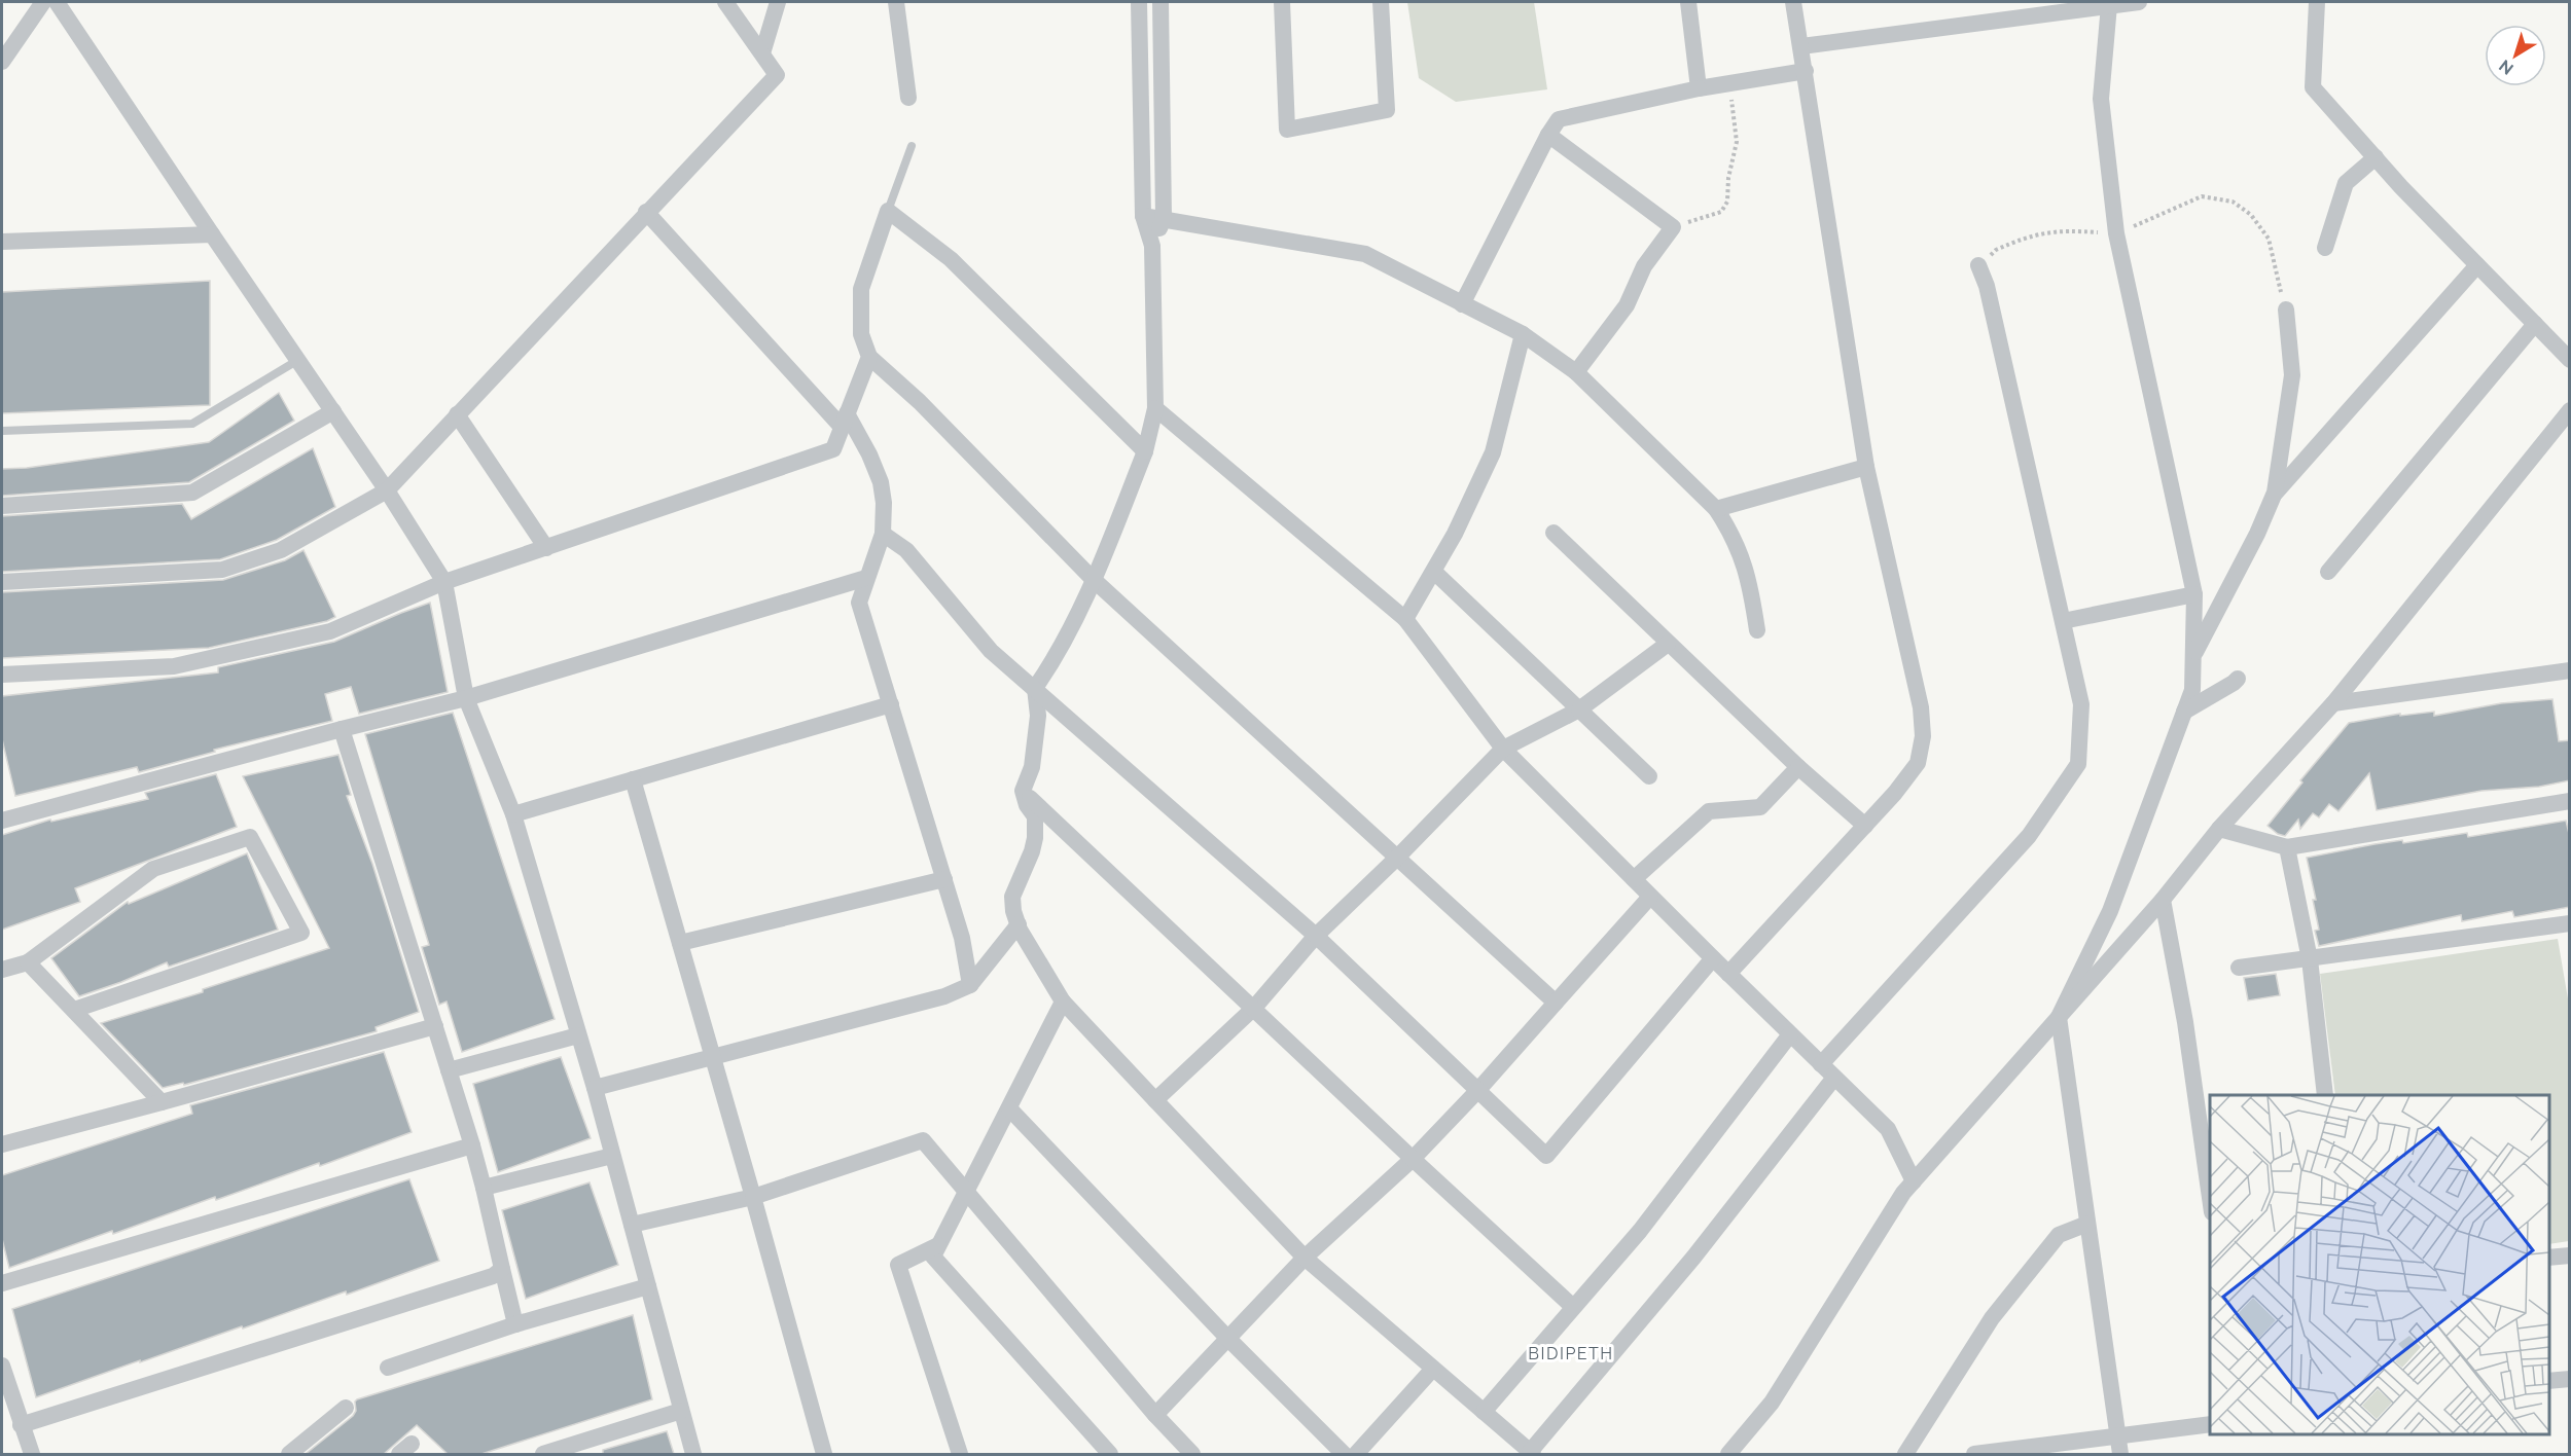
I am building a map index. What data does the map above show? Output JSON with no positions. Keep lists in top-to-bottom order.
{
  "districts": ["BIDIPETH"],
  "north": "bottom left"
}
